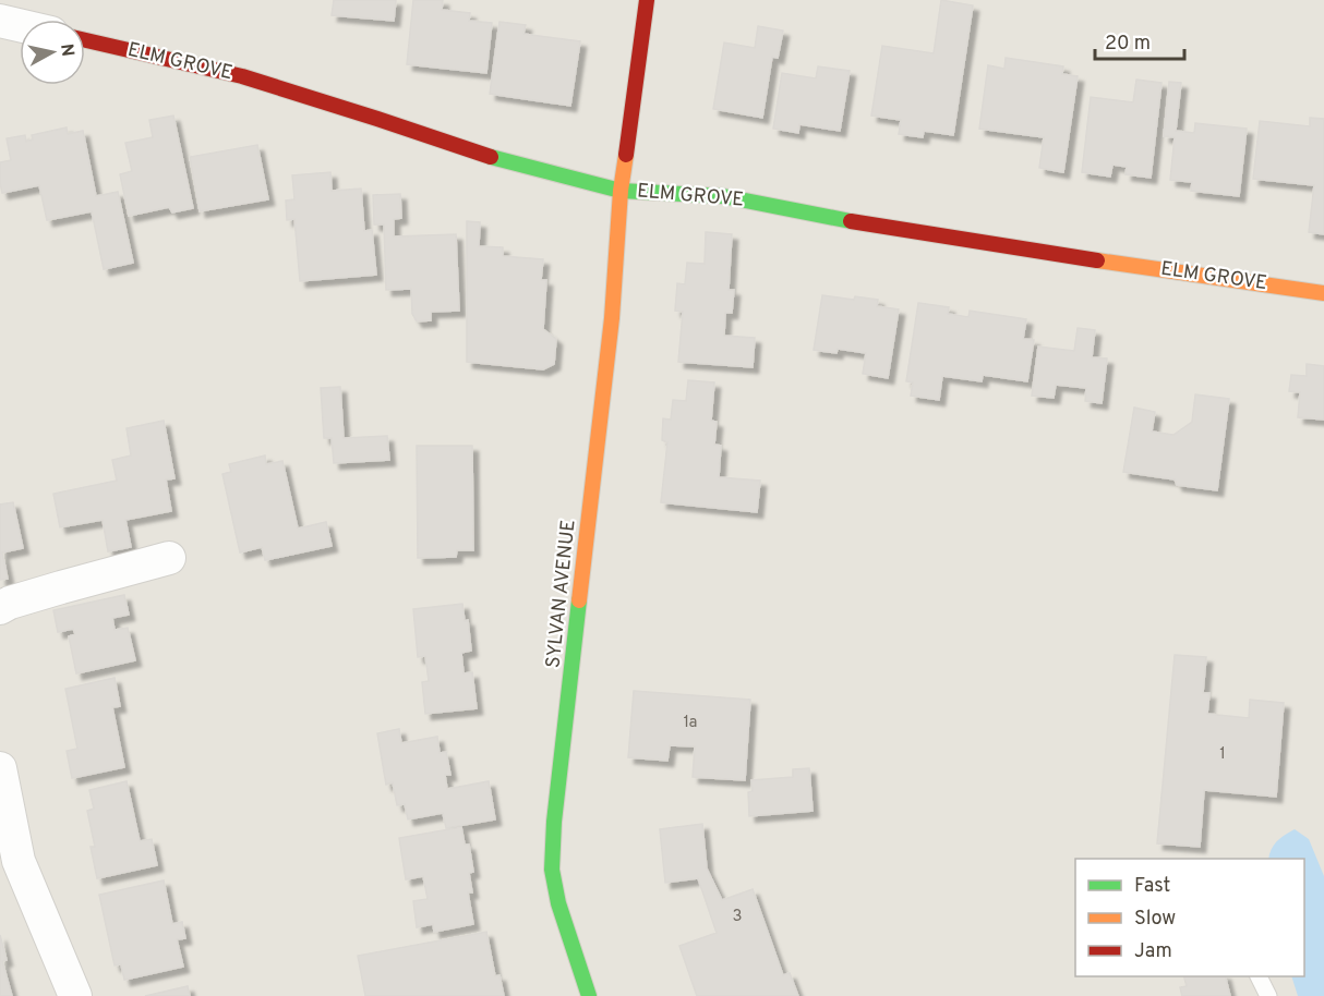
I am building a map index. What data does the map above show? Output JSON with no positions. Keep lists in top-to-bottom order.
{
  "streets": {
    "street": ["ELM GROVE", "SYLVAN AVENUE"]
  },
  "crossings": [
    ["ELM GROVE", "SYLVAN AVENUE"]
  ],
  "house_numbers": ["1a", "1", "3"],
  "legend": ["Fast", "Slow", "Jam"],
  "scale_bar": "20 m",
  "north": "right"
}
